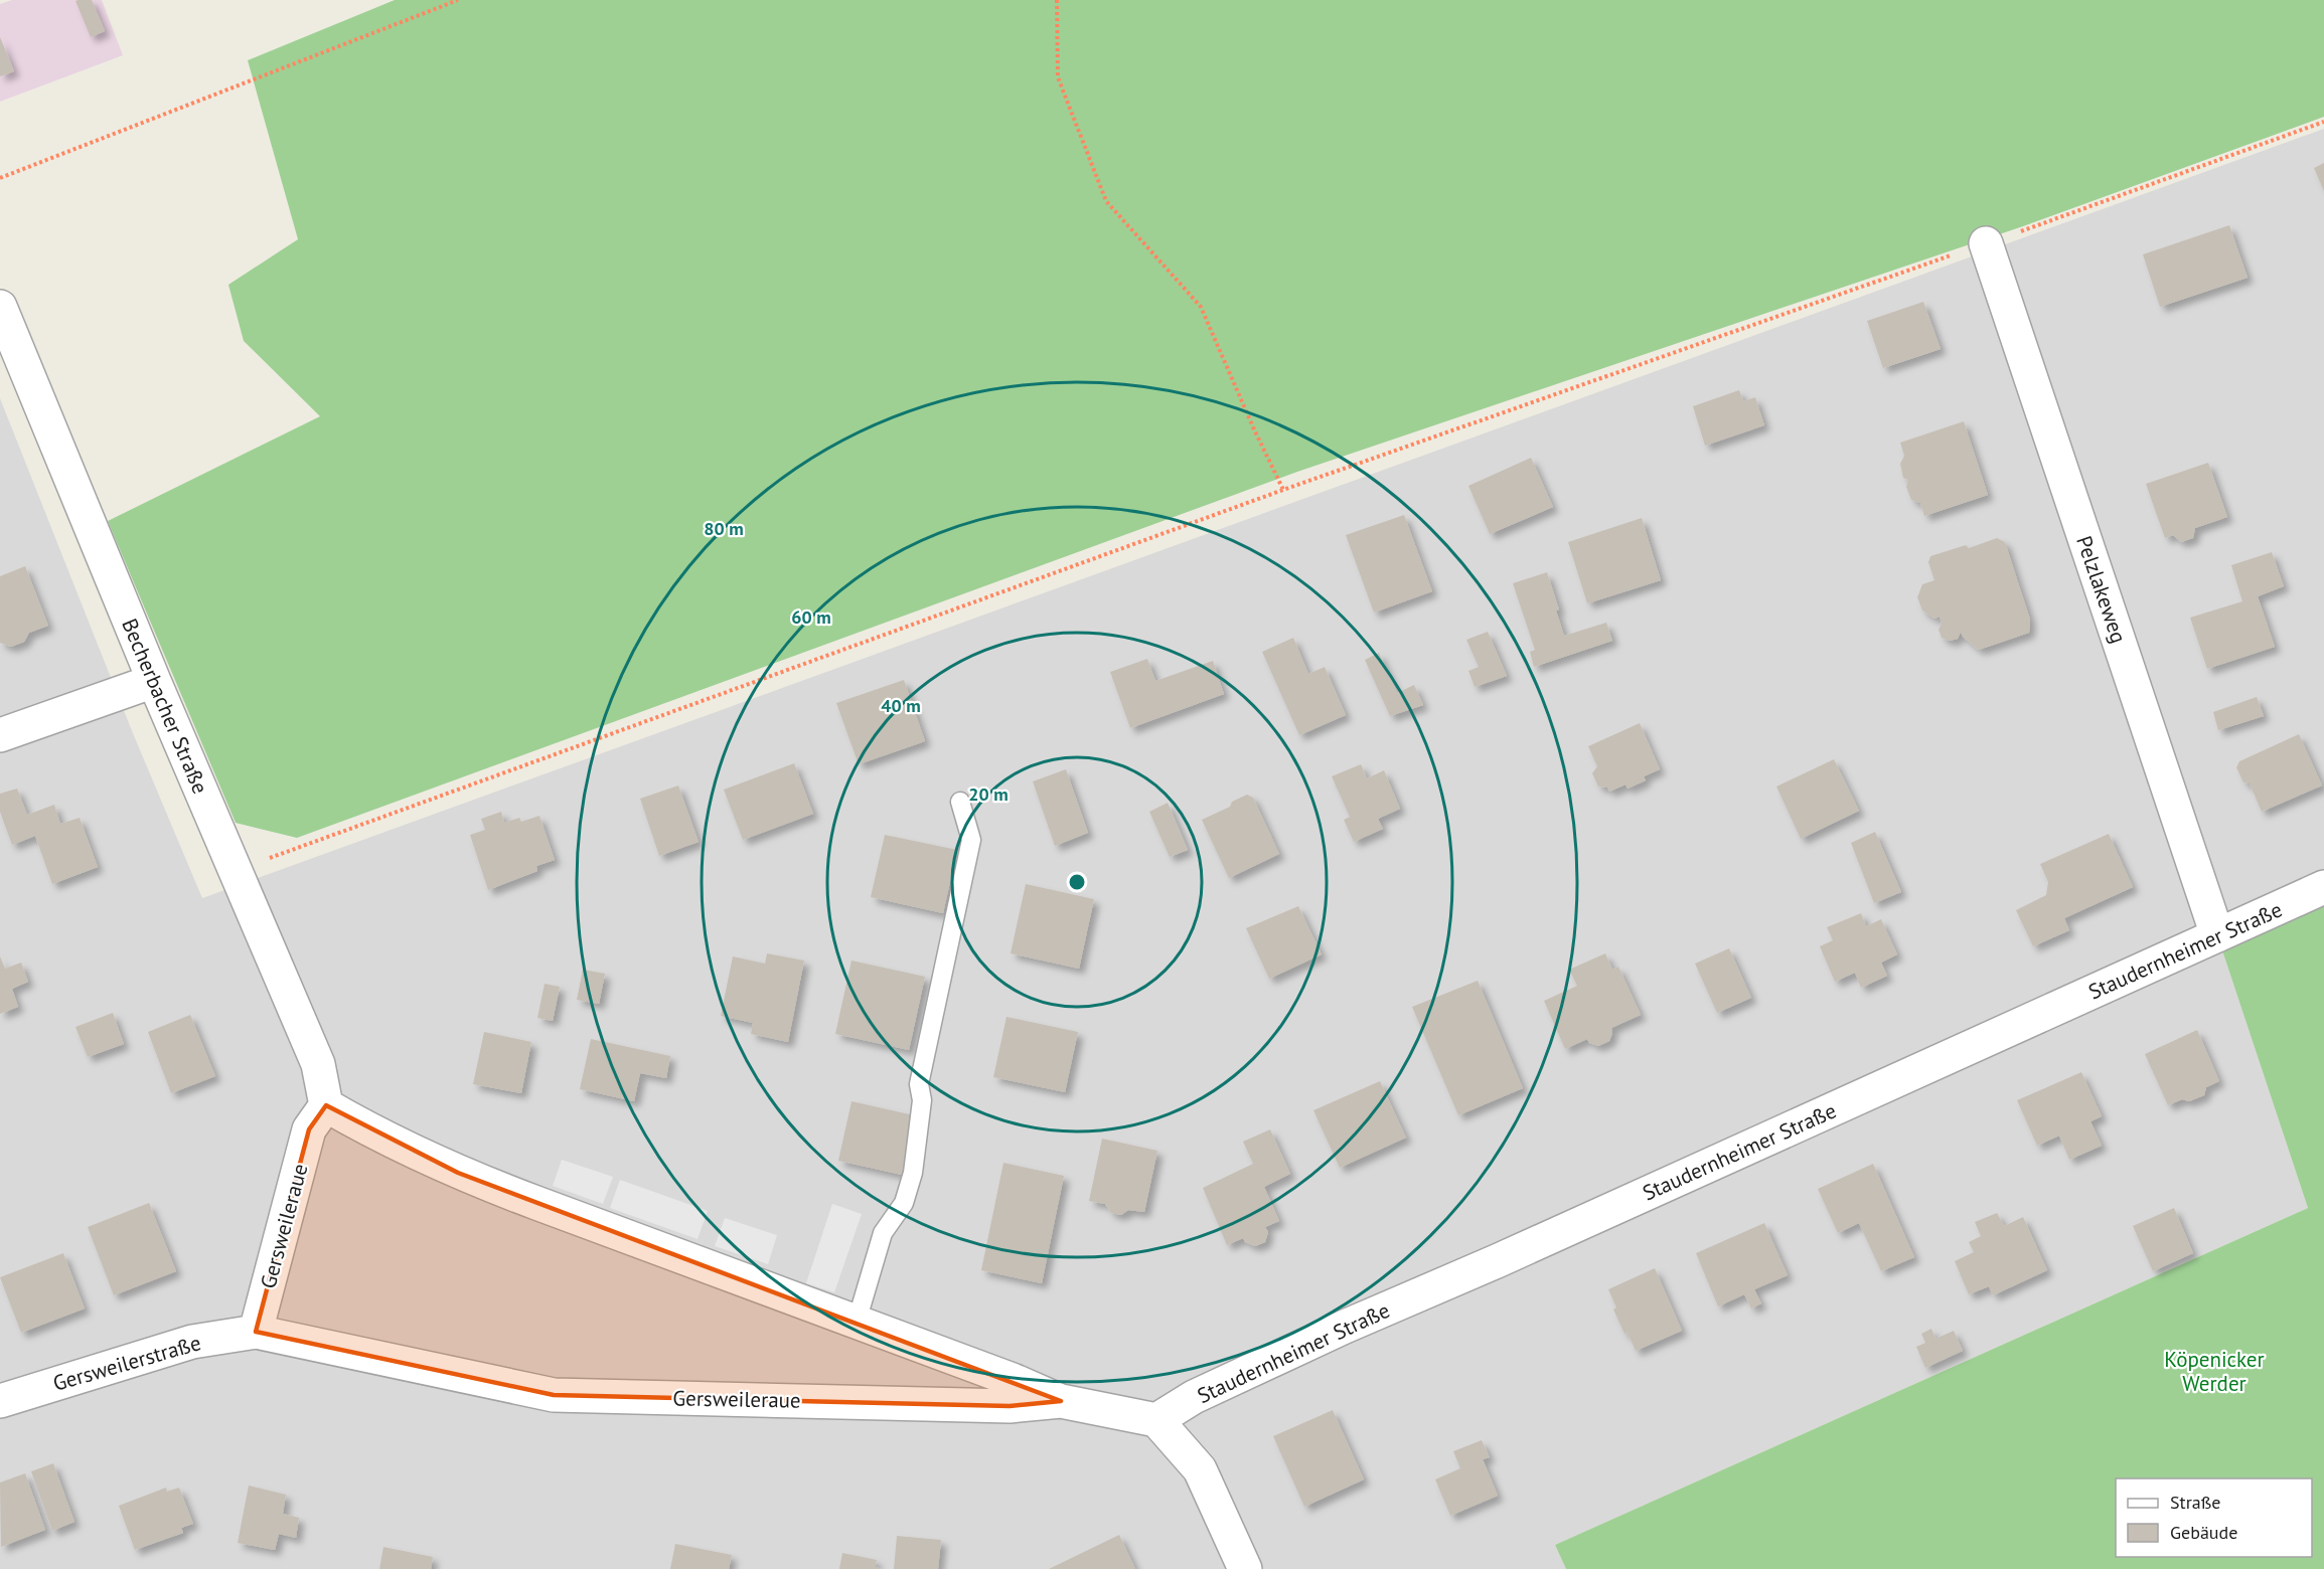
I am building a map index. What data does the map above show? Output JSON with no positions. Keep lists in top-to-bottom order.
{
  "streets": {
    "street": [
      "Pelzlakeweg",
      "Becherbacher Straße",
      "Staudernheimer Straße",
      "Gersweileraue",
      "Gersweilerstraße"
    ]
  },
  "crossings": [
    ["Pelzlakeweg", "Staudernheimer Straße"],
    ["Becherbacher Straße", "Gersweileraue"],
    ["Staudernheimer Straße", "Gersweileraue"],
    ["Gersweileraue", "Gersweilerstraße"]
  ],
  "parks": ["Köpenicker Werder"],
  "legend": ["Straße", "Gebäude"],
  "rings": [
    "80 m",
    "60 m",
    "40 m",
    "20 m"
  ]
}
